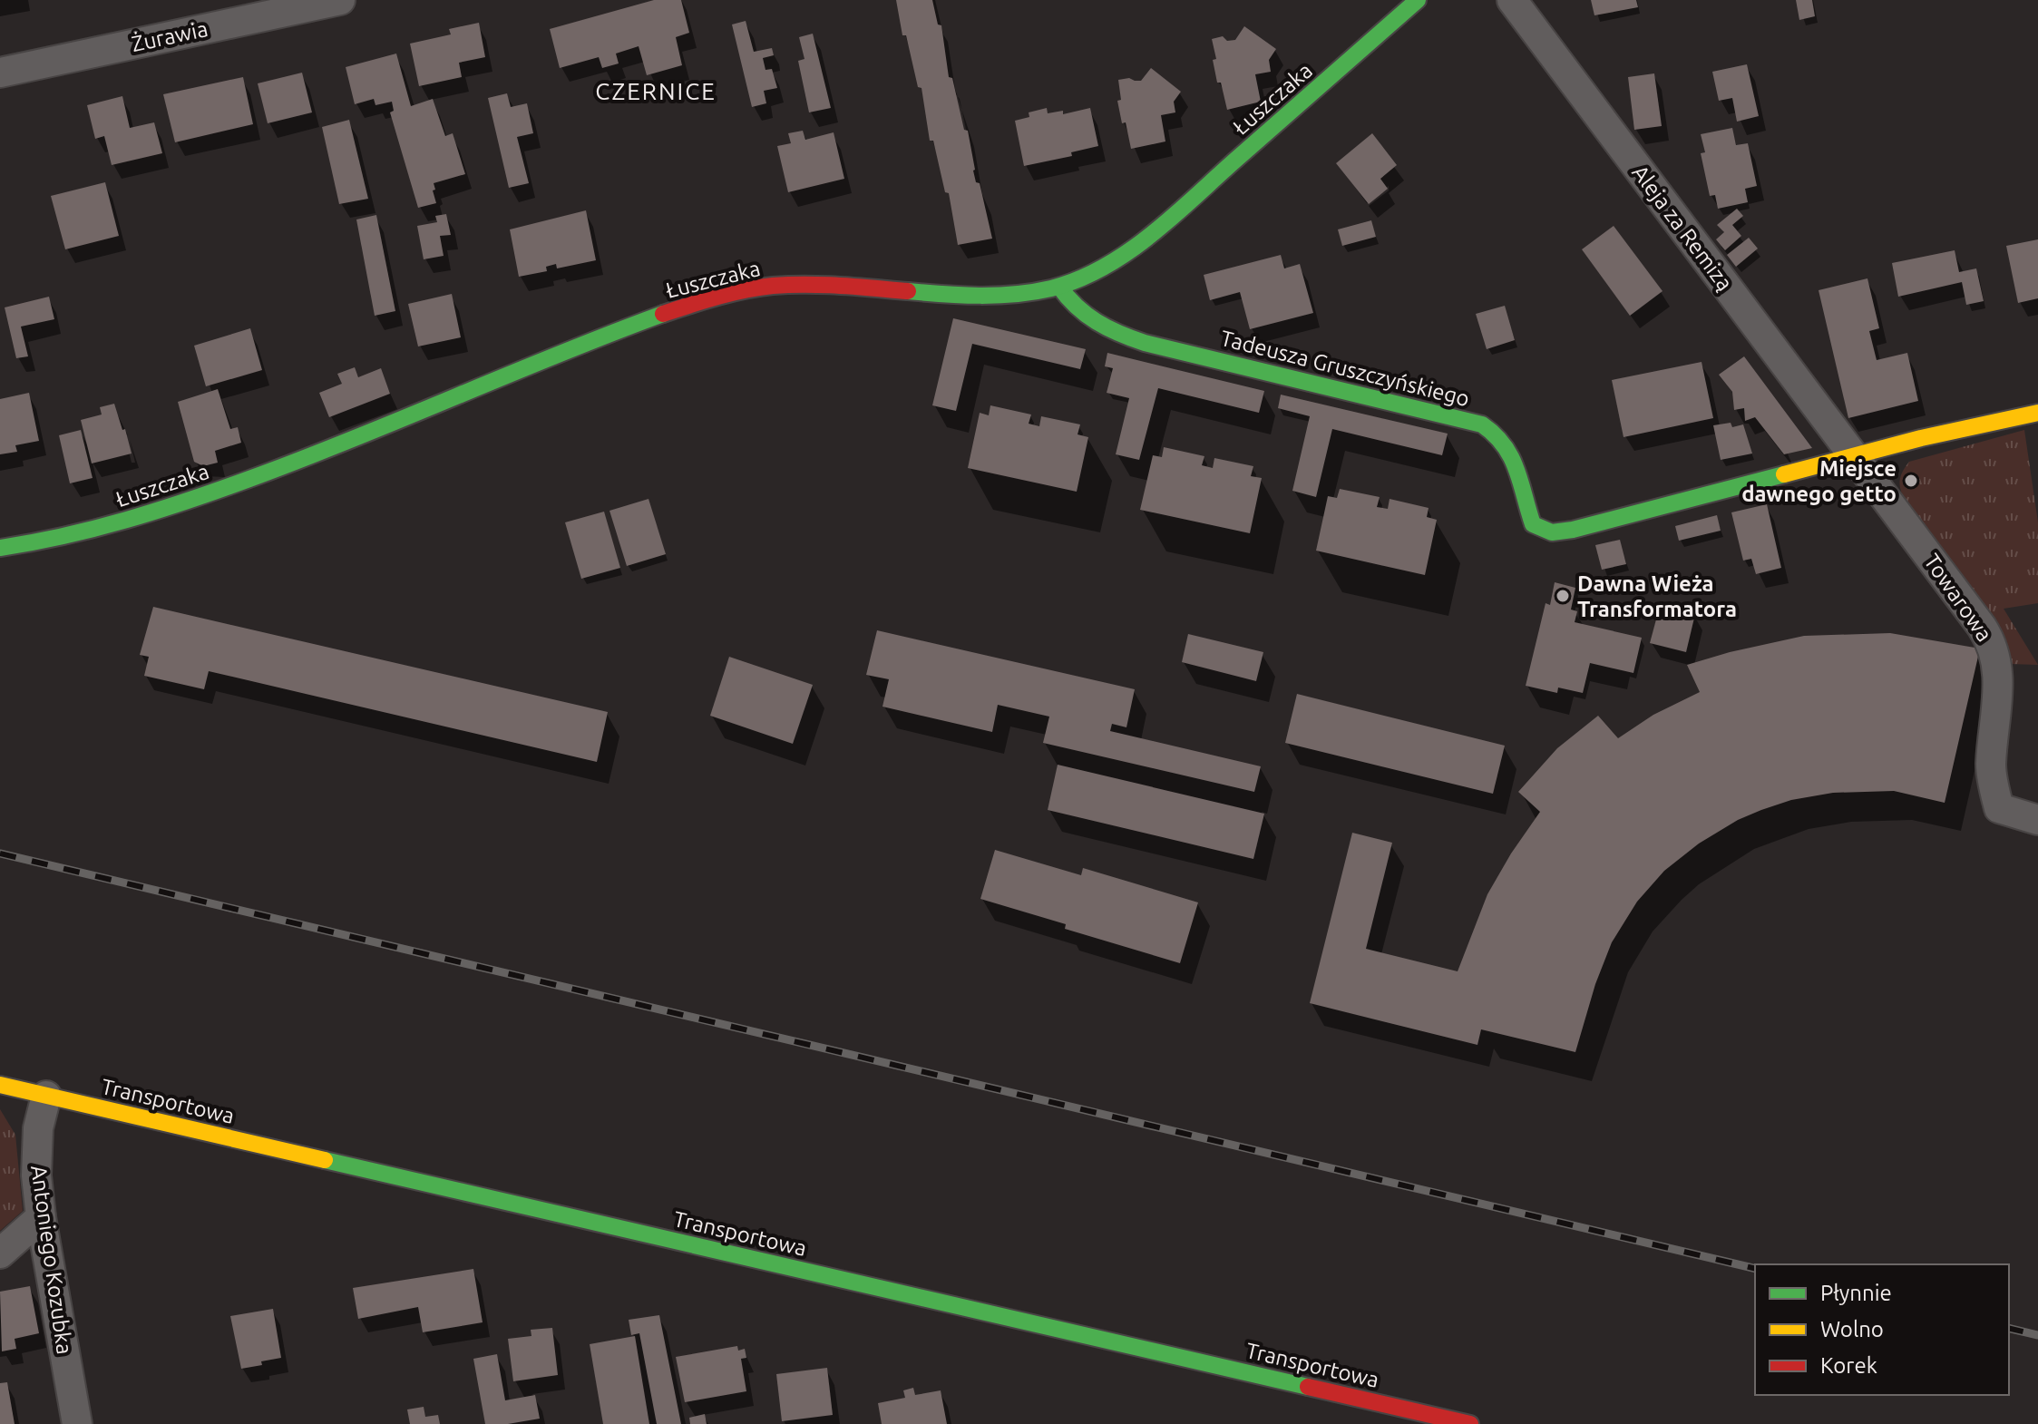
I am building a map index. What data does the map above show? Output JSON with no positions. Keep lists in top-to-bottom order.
{
  "streets": {
    "street": [
      "Żurawia",
      "Łuszczaka",
      "Aleja za Remizą",
      "Tadeusza Gruszczyńskiego",
      "Towarowa",
      "Transportowa",
      "Antoniego Kozubka"
    ]
  },
  "crossings": [
    ["Łuszczaka", "Tadeusza Gruszczyńskiego"],
    ["Aleja za Remizą", "Tadeusza Gruszczyńskiego"],
    ["Aleja za Remizą", "Towarowa"],
    ["Tadeusza Gruszczyńskiego", "Towarowa"],
    ["Transportowa", "Antoniego Kozubka"]
  ],
  "districts": ["CZERNICE"],
  "places": ["Miejsce dawnego getto", "Dawna Wieża Transformatora"],
  "legend": ["Płynnie", "Wolno", "Korek"]
}
